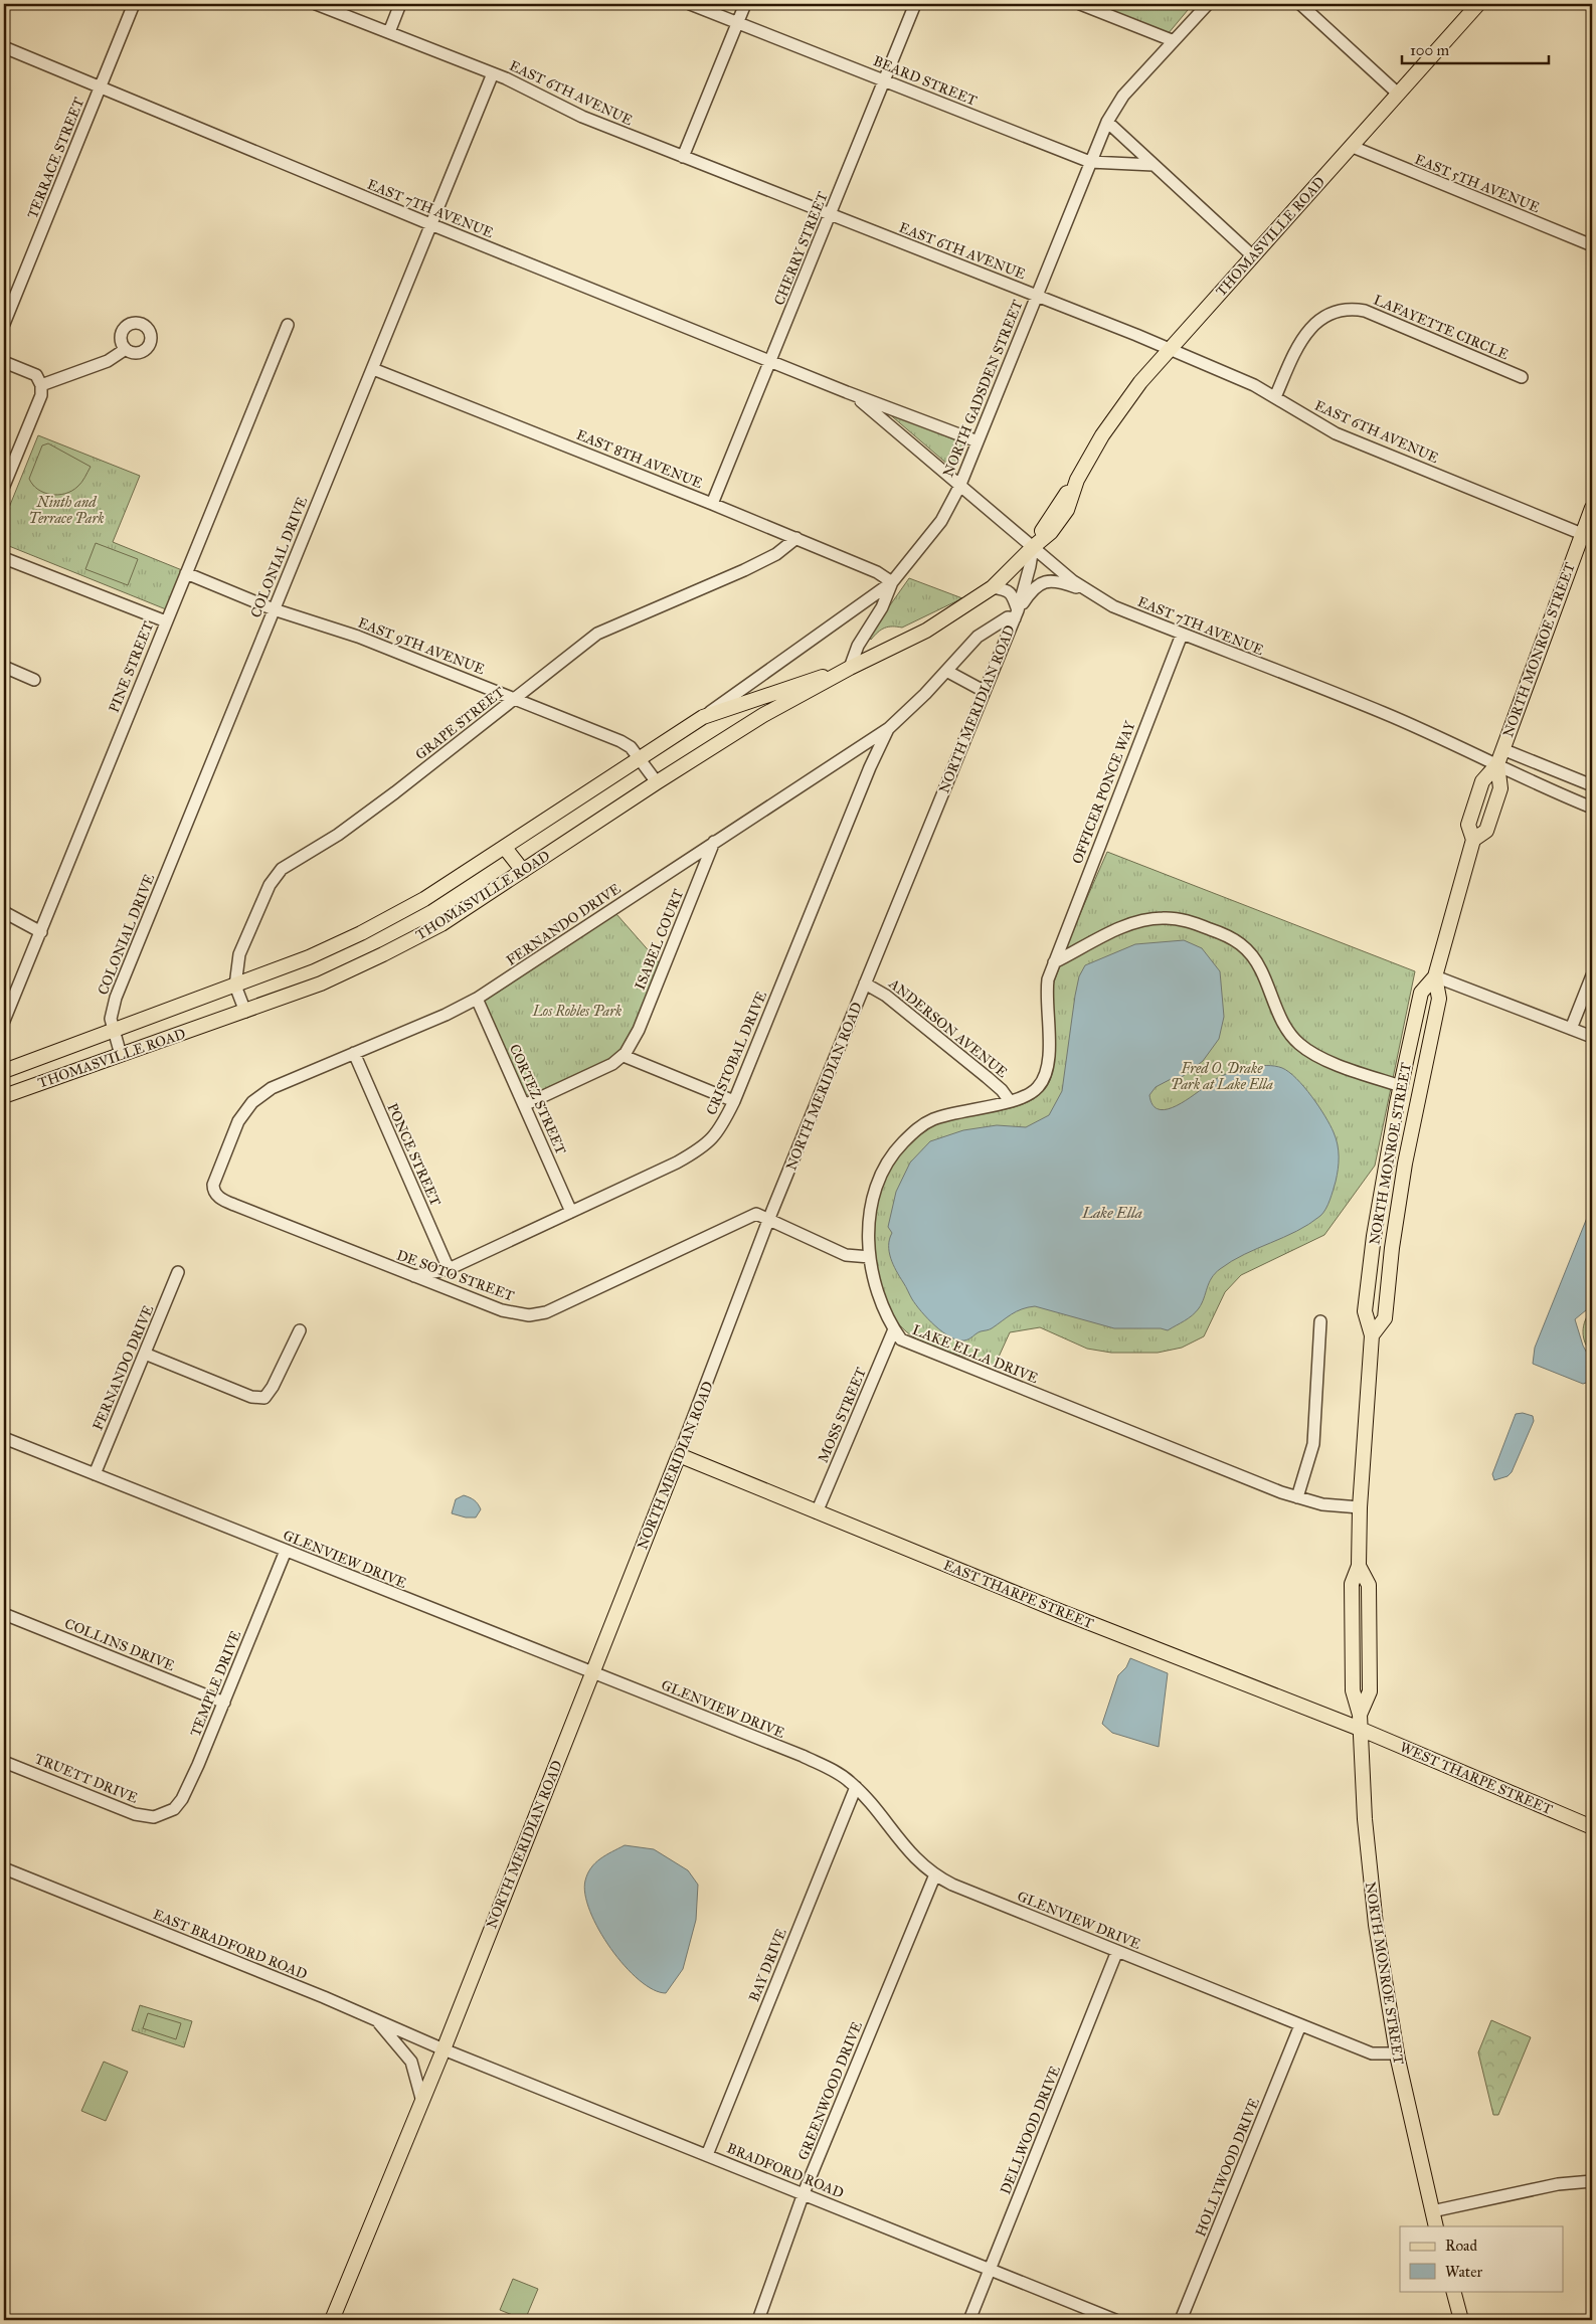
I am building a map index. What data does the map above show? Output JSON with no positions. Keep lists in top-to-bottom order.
{
  "streets": {
    "main road": [
      "THOMASVILLE ROAD",
      "NORTH MONROE STREET",
      "NORTH MERIDIAN ROAD",
      "EAST THARPE STREET",
      "WEST THARPE STREET"
    ],
    "street": [
      "BEARD STREET",
      "EAST 6TH AVENUE",
      "TERRACE STREET",
      "EAST 5TH AVENUE",
      "EAST 7TH AVENUE",
      "CHERRY STREET",
      "LAFAYETTE CIRCLE",
      "NORTH GADSDEN STREET",
      "EAST 8TH AVENUE",
      "COLONIAL DRIVE",
      "EAST 9TH AVENUE",
      "PINE STREET",
      "GRAPE STREET",
      "OFFICER PONCE WAY",
      "FERNANDO DRIVE",
      "ISABEL COURT",
      "ANDERSON AVENUE",
      "CRISTOBAL DRIVE",
      "CORTEZ STREET",
      "PONCE STREET",
      "DE SOTO STREET",
      "LAKE ELLA DRIVE",
      "MOSS STREET",
      "GLENVIEW DRIVE",
      "COLLINS DRIVE",
      "TEMPLE DRIVE",
      "TRUETT DRIVE",
      "EAST BRADFORD ROAD",
      "BAY DRIVE",
      "GREENWOOD DRIVE",
      "DELLWOOD DRIVE",
      "HOLLYWOOD DRIVE",
      "BRADFORD ROAD"
    ]
  },
  "crossings": [
    ["BEARD STREET", "CHERRY STREET"],
    ["BEARD STREET", "NORTH GADSDEN STREET"],
    ["EAST 6TH AVENUE", "THOMASVILLE ROAD"],
    ["EAST 6TH AVENUE", "CHERRY STREET"],
    ["EAST 6TH AVENUE", "LAFAYETTE CIRCLE"],
    ["EAST 6TH AVENUE", "NORTH GADSDEN STREET"],
    ["EAST 6TH AVENUE", "COLONIAL DRIVE"],
    ["EAST 6TH AVENUE", "NORTH MONROE STREET"],
    ["TERRACE STREET", "EAST 7TH AVENUE"],
    ["EAST 5TH AVENUE", "THOMASVILLE ROAD"],
    ["EAST 7TH AVENUE", "THOMASVILLE ROAD"],
    ["EAST 7TH AVENUE", "CHERRY STREET"],
    ["EAST 7TH AVENUE", "NORTH GADSDEN STREET"],
    ["EAST 7TH AVENUE", "COLONIAL DRIVE"],
    ["EAST 7TH AVENUE", "NORTH MONROE STREET"],
    ["EAST 7TH AVENUE", "NORTH MERIDIAN ROAD"],
    ["EAST 7TH AVENUE", "OFFICER PONCE WAY"],
    ["THOMASVILLE ROAD", "NORTH GADSDEN STREET"],
    ["THOMASVILLE ROAD", "COLONIAL DRIVE"],
    ["THOMASVILLE ROAD", "EAST 9TH AVENUE"],
    ["THOMASVILLE ROAD", "NORTH MERIDIAN ROAD"],
    ["THOMASVILLE ROAD", "GRAPE STREET"],
    ["CHERRY STREET", "EAST 8TH AVENUE"],
    ["NORTH GADSDEN STREET", "EAST 8TH AVENUE"],
    ["EAST 8TH AVENUE", "COLONIAL DRIVE"],
    ["EAST 8TH AVENUE", "GRAPE STREET"],
    ["COLONIAL DRIVE", "EAST 9TH AVENUE"],
    ["EAST 9TH AVENUE", "PINE STREET"],
    ["EAST 9TH AVENUE", "GRAPE STREET"],
    ["NORTH MONROE STREET", "LAKE ELLA DRIVE"],
    ["NORTH MONROE STREET", "GLENVIEW DRIVE"],
    ["NORTH MONROE STREET", "EAST THARPE STREET"],
    ["NORTH MONROE STREET", "WEST THARPE STREET"],
    ["NORTH MERIDIAN ROAD", "FERNANDO DRIVE"],
    ["NORTH MERIDIAN ROAD", "ANDERSON AVENUE"],
    ["NORTH MERIDIAN ROAD", "DE SOTO STREET"],
    ["NORTH MERIDIAN ROAD", "GLENVIEW DRIVE"],
    ["NORTH MERIDIAN ROAD", "EAST THARPE STREET"],
    ["NORTH MERIDIAN ROAD", "EAST BRADFORD ROAD"],
    ["NORTH MERIDIAN ROAD", "BRADFORD ROAD"],
    ["OFFICER PONCE WAY", "LAKE ELLA DRIVE"],
    ["FERNANDO DRIVE", "ISABEL COURT"],
    ["FERNANDO DRIVE", "CRISTOBAL DRIVE"],
    ["FERNANDO DRIVE", "CORTEZ STREET"],
    ["FERNANDO DRIVE", "PONCE STREET"],
    ["FERNANDO DRIVE", "DE SOTO STREET"],
    ["FERNANDO DRIVE", "GLENVIEW DRIVE"],
    ["ISABEL COURT", "CORTEZ STREET"],
    ["ANDERSON AVENUE", "LAKE ELLA DRIVE"],
    ["CRISTOBAL DRIVE", "CORTEZ STREET"],
    ["CRISTOBAL DRIVE", "PONCE STREET"],
    ["CRISTOBAL DRIVE", "DE SOTO STREET"],
    ["LAKE ELLA DRIVE", "MOSS STREET"],
    ["MOSS STREET", "EAST THARPE STREET"],
    ["GLENVIEW DRIVE", "TEMPLE DRIVE"],
    ["GLENVIEW DRIVE", "BAY DRIVE"],
    ["GLENVIEW DRIVE", "GREENWOOD DRIVE"],
    ["GLENVIEW DRIVE", "DELLWOOD DRIVE"],
    ["GLENVIEW DRIVE", "HOLLYWOOD DRIVE"],
    ["EAST THARPE STREET", "WEST THARPE STREET"],
    ["COLLINS DRIVE", "TEMPLE DRIVE"],
    ["TEMPLE DRIVE", "TRUETT DRIVE"],
    ["EAST BRADFORD ROAD", "BRADFORD ROAD"],
    ["BAY DRIVE", "BRADFORD ROAD"],
    ["GREENWOOD DRIVE", "BRADFORD ROAD"],
    ["DELLWOOD DRIVE", "BRADFORD ROAD"]
  ],
  "water": ["Lake Ella"],
  "parks": ["Ninth and Terrace Park", "Los Robles Park", "Fred O. Drake Park at Lake Ella"],
  "legend": ["Road", "Water"],
  "scale_bar": "100 m"
}
